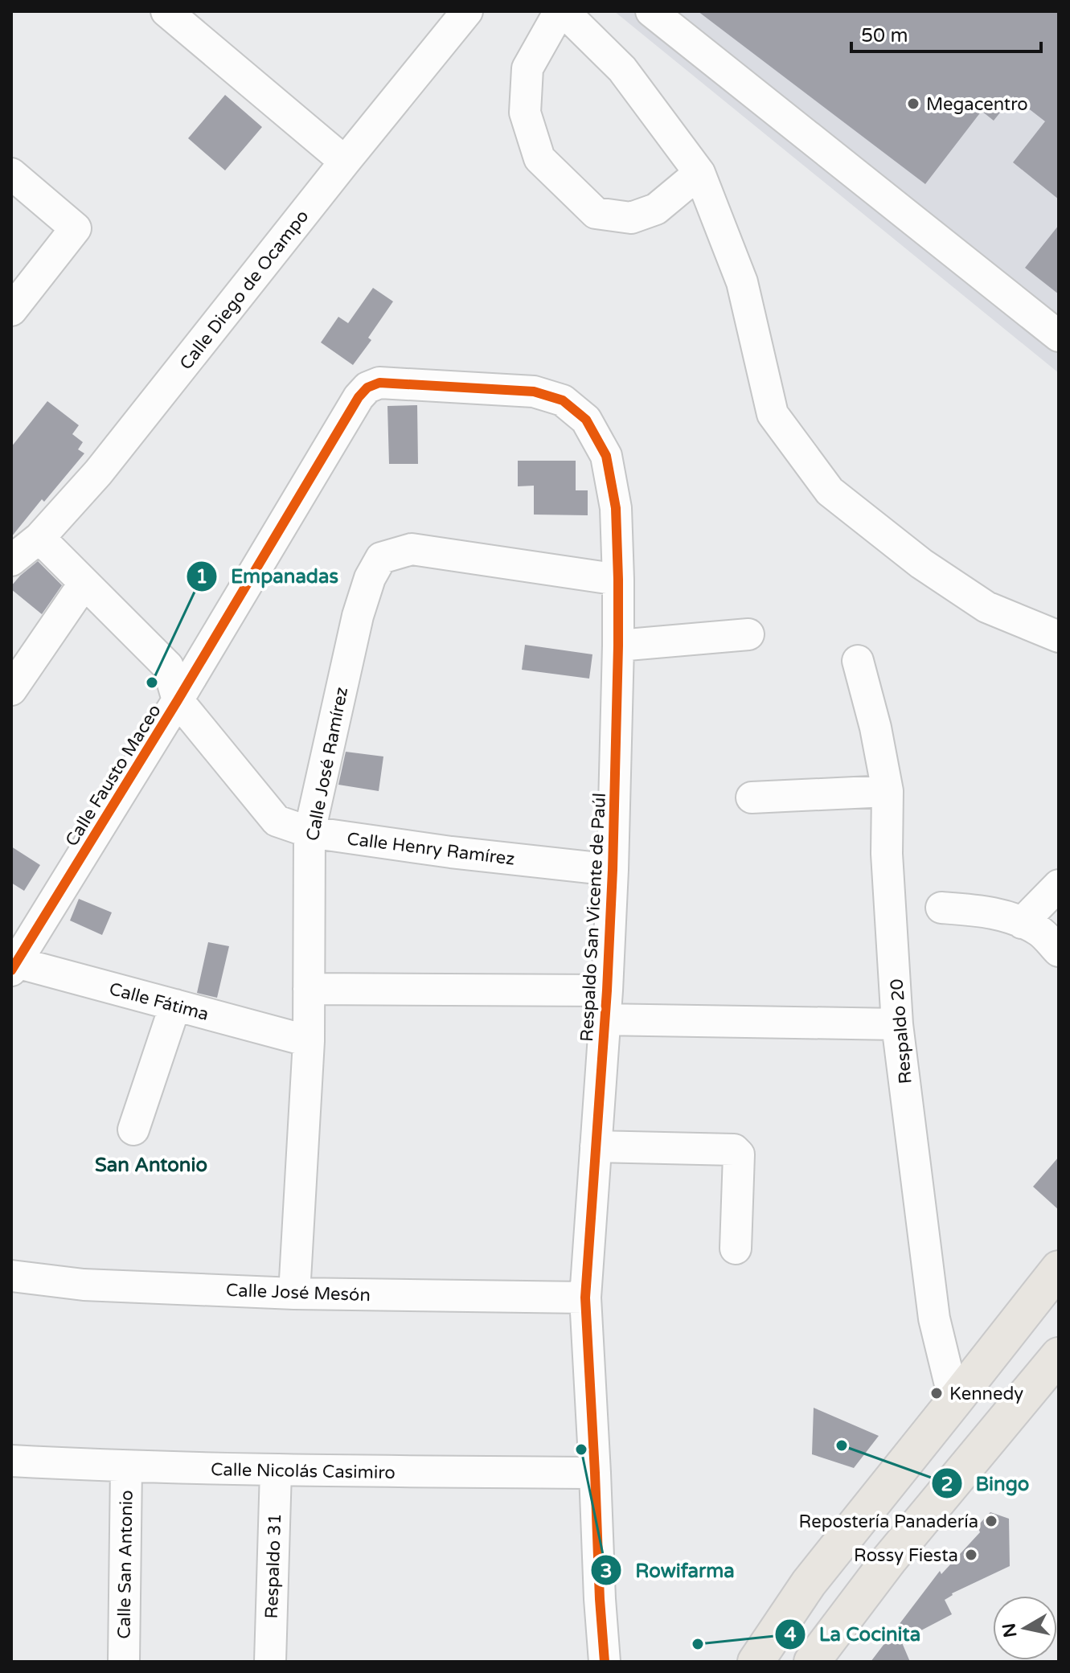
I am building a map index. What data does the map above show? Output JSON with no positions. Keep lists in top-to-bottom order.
{
  "streets": {
    "street": [
      "Calle Diego de Ocampo",
      "Calle José Ramírez",
      "Calle Fausto Maceo",
      "Calle Henry Ramírez",
      "Respaldo San Vicente de Paúl",
      "Calle Fátima",
      "Respaldo 20",
      "Calle José Mesón",
      "Calle Nicolás Casimiro",
      "Calle San Antonio",
      "Respaldo 31"
    ]
  },
  "crossings": [
    ["Calle Diego de Ocampo", "Calle Henry Ramírez"],
    ["Calle José Ramírez", "Calle Henry Ramírez"],
    ["Calle José Ramírez", "Respaldo San Vicente de Paúl"],
    ["Calle José Ramírez", "Calle Fátima"],
    ["Calle José Ramírez", "Calle José Mesón"],
    ["Calle Fausto Maceo", "Calle Henry Ramírez"],
    ["Calle Fausto Maceo", "Respaldo San Vicente de Paúl"],
    ["Calle Fausto Maceo", "Calle Fátima"],
    ["Calle Henry Ramírez", "Respaldo San Vicente de Paúl"],
    ["Respaldo San Vicente de Paúl", "Calle José Mesón"],
    ["Respaldo San Vicente de Paúl", "Calle Nicolás Casimiro"],
    ["Calle Nicolás Casimiro", "Calle San Antonio"],
    ["Calle Nicolás Casimiro", "Respaldo 31"]
  ],
  "districts": ["San Antonio"],
  "places": [
    "Megacentro",
    "Empanadas",
    "Kennedy",
    "Bingo",
    "Rowifarma",
    "Repostería Panadería",
    "Rossy Fiesta",
    "La Cocinita"
  ],
  "scale_bar": "50 m",
  "north": "left"
}
